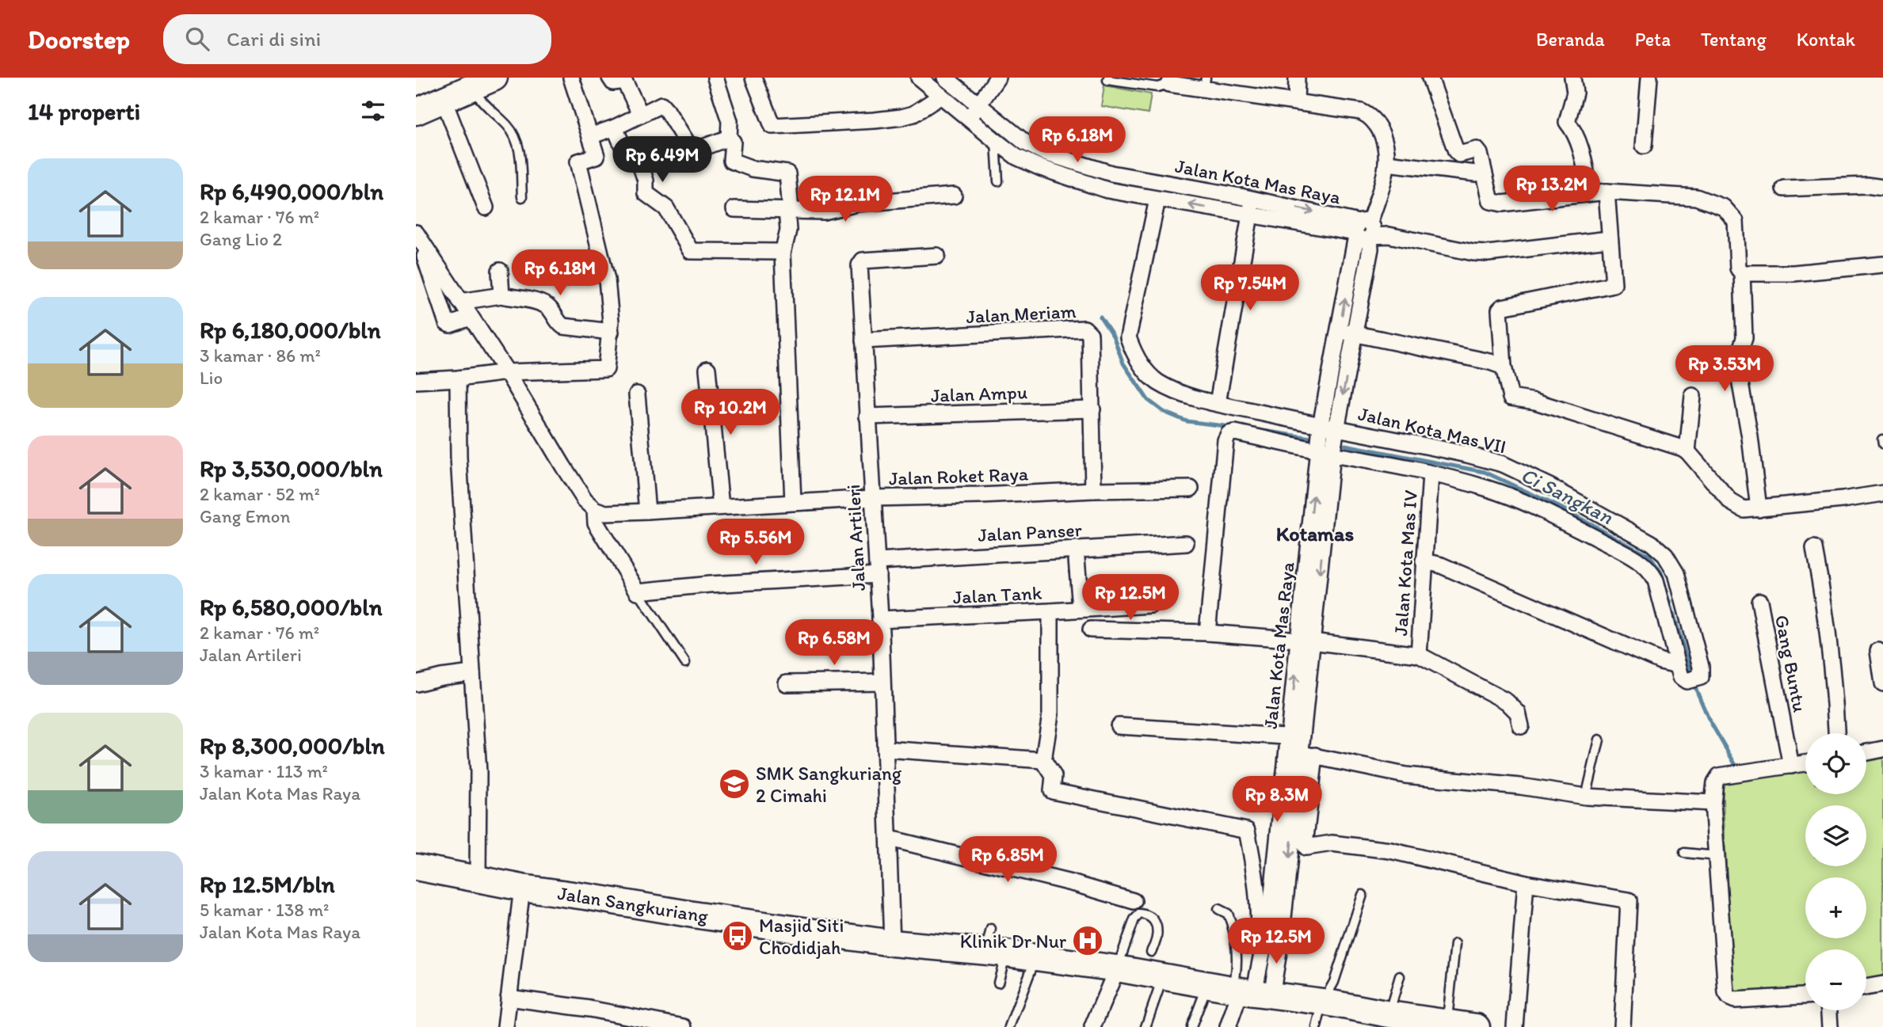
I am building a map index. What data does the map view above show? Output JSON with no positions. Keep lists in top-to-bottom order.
{
  "streets": {
    "main road": ["Jalan Sangkuriang"],
    "street": [
      "Jalan Kota Mas Raya",
      "Jalan Meriam",
      "Jalan Ampu",
      "Jalan Kota Mas VII",
      "Jalan Roket Raya",
      "Jalan Panser",
      "Jalan Artileri",
      "Jalan Kota Mas IV",
      "Jalan Tank",
      "Gang Buntu"
    ]
  },
  "crossings": [
    ["Jalan Kota Mas Raya", "Jalan Kota Mas VII"],
    ["Jalan Kota Mas Raya", "Jalan Sangkuriang"],
    ["Jalan Meriam", "Jalan Ampu"],
    ["Jalan Meriam", "Jalan Roket Raya"],
    ["Jalan Meriam", "Jalan Artileri"],
    ["Jalan Ampu", "Jalan Artileri"],
    ["Jalan Roket Raya", "Jalan Artileri"],
    ["Jalan Panser", "Jalan Artileri"],
    ["Jalan Artileri", "Jalan Tank"],
    ["Jalan Artileri", "Jalan Sangkuriang"]
  ],
  "districts": ["Kotamas"],
  "water": ["Ci Sangkan"],
  "places": {
    "school or university": ["SMK Sangkuriang 2 Cimahi"],
    "bus stop": ["Masjid Siti Chodidjah"],
    "hospital": ["Klinik Dr Nur"]
  },
  "page": {
    "header": "Doorstep",
    "search": "Cari di sini",
    "nav": [
      "Beranda",
      "Peta",
      "Tentang",
      "Kontak"
    ],
    "heading": "14 properti",
    "price": [
      "Rp 6.18M",
      "Rp 6.49M",
      "Rp 13.2M",
      "Rp 12.1M",
      "Rp 6.18M",
      "Rp 7.54M",
      "Rp 3.53M",
      "Rp 10.2M",
      "Rp 5.56M",
      "Rp 12.5M",
      "Rp 6.58M",
      "Rp 8.3M",
      "Rp 6.85M",
      "Rp 12.5M"
    ],
    "list": [
      {
        "name": "Rp 6,490,000/bln",
        "note": "2 kamar · 76 m² · Gang Lio 2"
      },
      {
        "name": "Rp 6,180,000/bln",
        "note": "3 kamar · 86 m² · Lio"
      },
      {
        "name": "Rp 3,530,000/bln",
        "note": "2 kamar · 52 m² · Gang Emon"
      },
      {
        "name": "Rp 6,580,000/bln",
        "note": "2 kamar · 76 m² · Jalan Artileri"
      },
      {
        "name": "Rp 8,300,000/bln",
        "note": "3 kamar · 113 m² · Jalan Kota Mas Raya"
      },
      {
        "name": "Rp 12.5M/bln",
        "note": "5 kamar · 138 m² · Jalan Kota Mas Raya"
      }
    ],
    "map_buttons": ["+", "−"]
  }
}
